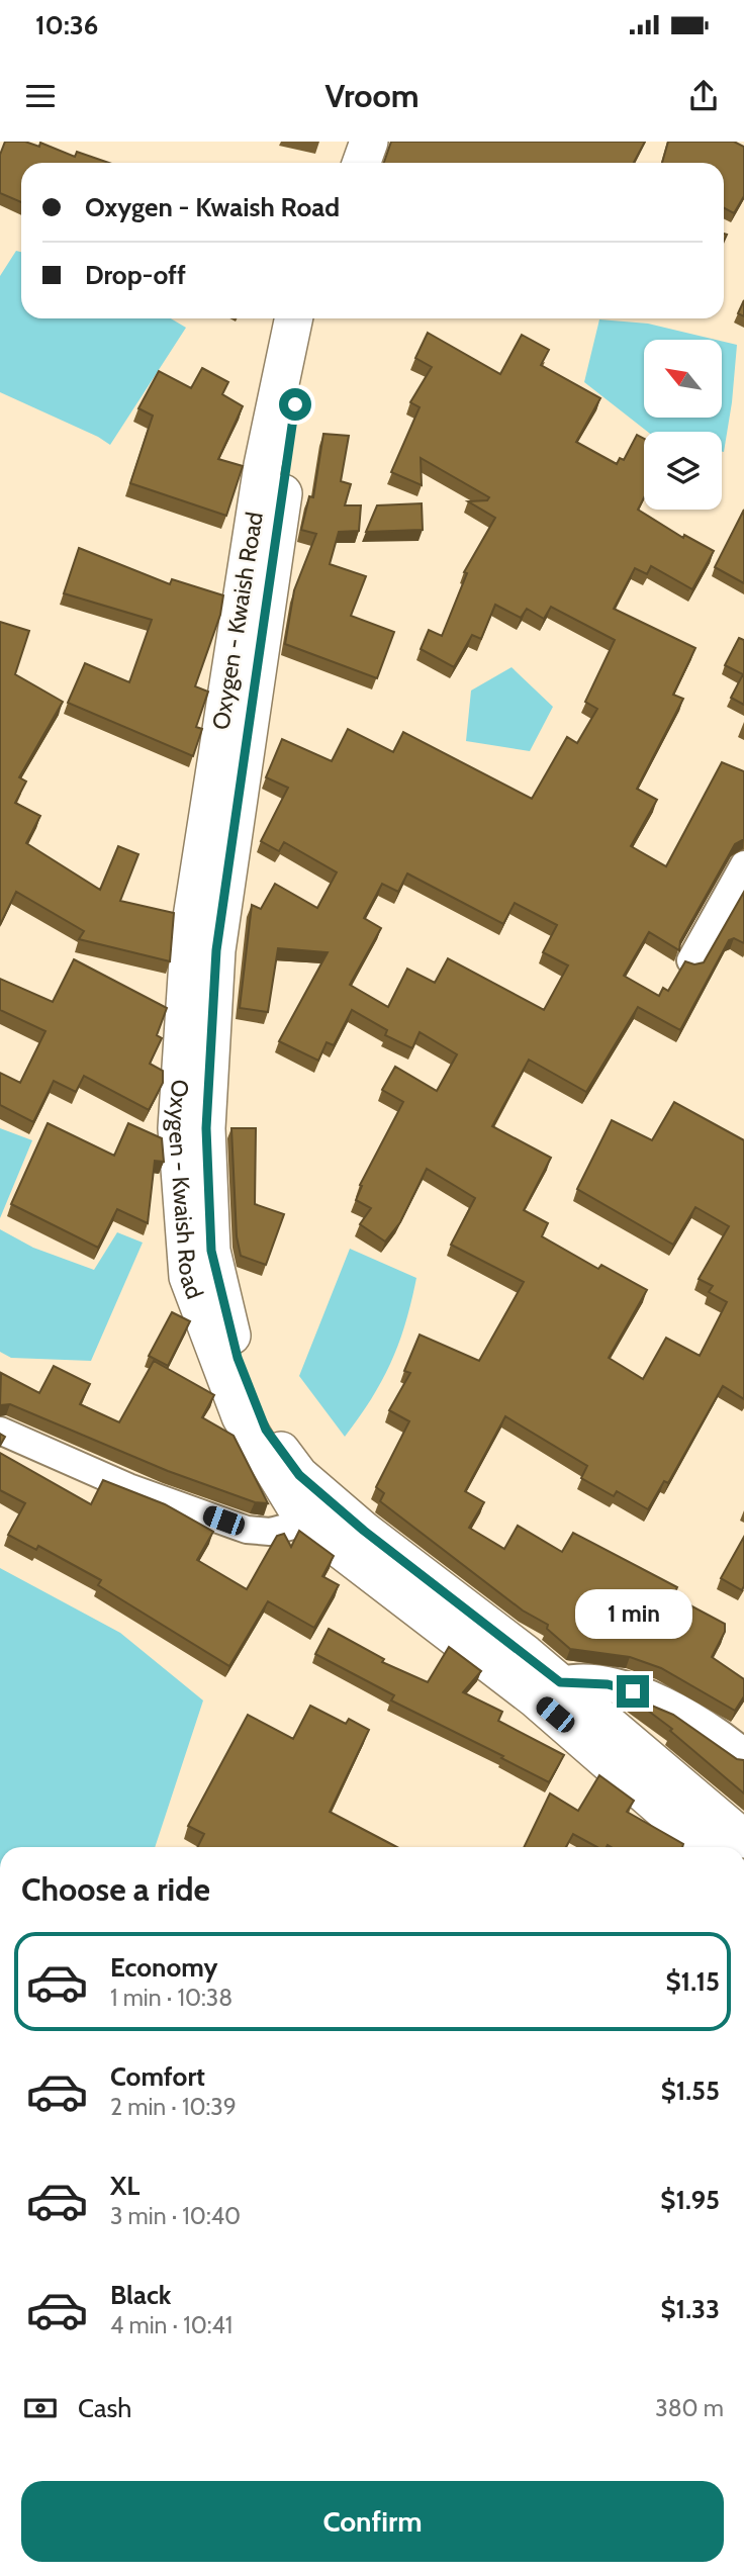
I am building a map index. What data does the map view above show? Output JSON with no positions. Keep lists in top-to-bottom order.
{
  "streets": {
    "main road": ["Oxygen - Kwaish Road"]
  },
  "north": "top left",
  "page": {
    "status": "10:36",
    "header": "Vroom",
    "banner": ["Oxygen - Kwaish Road", "Drop-off"],
    "bubble": "1 min",
    "heading": "Choose a ride",
    "list": [
      {
        "name": "Economy",
        "note": "1 min · 10:38",
        "value": "$1.15"
      },
      {
        "name": "Comfort",
        "note": "2 min · 10:39",
        "value": "$1.55"
      },
      {
        "name": "XL",
        "note": "3 min · 10:40",
        "value": "$1.95"
      },
      {
        "name": "Black",
        "note": "4 min · 10:41",
        "value": "$1.33"
      }
    ],
    "pay": ["Cash", "380 m"],
    "buttons": "Confirm"
  }
}
